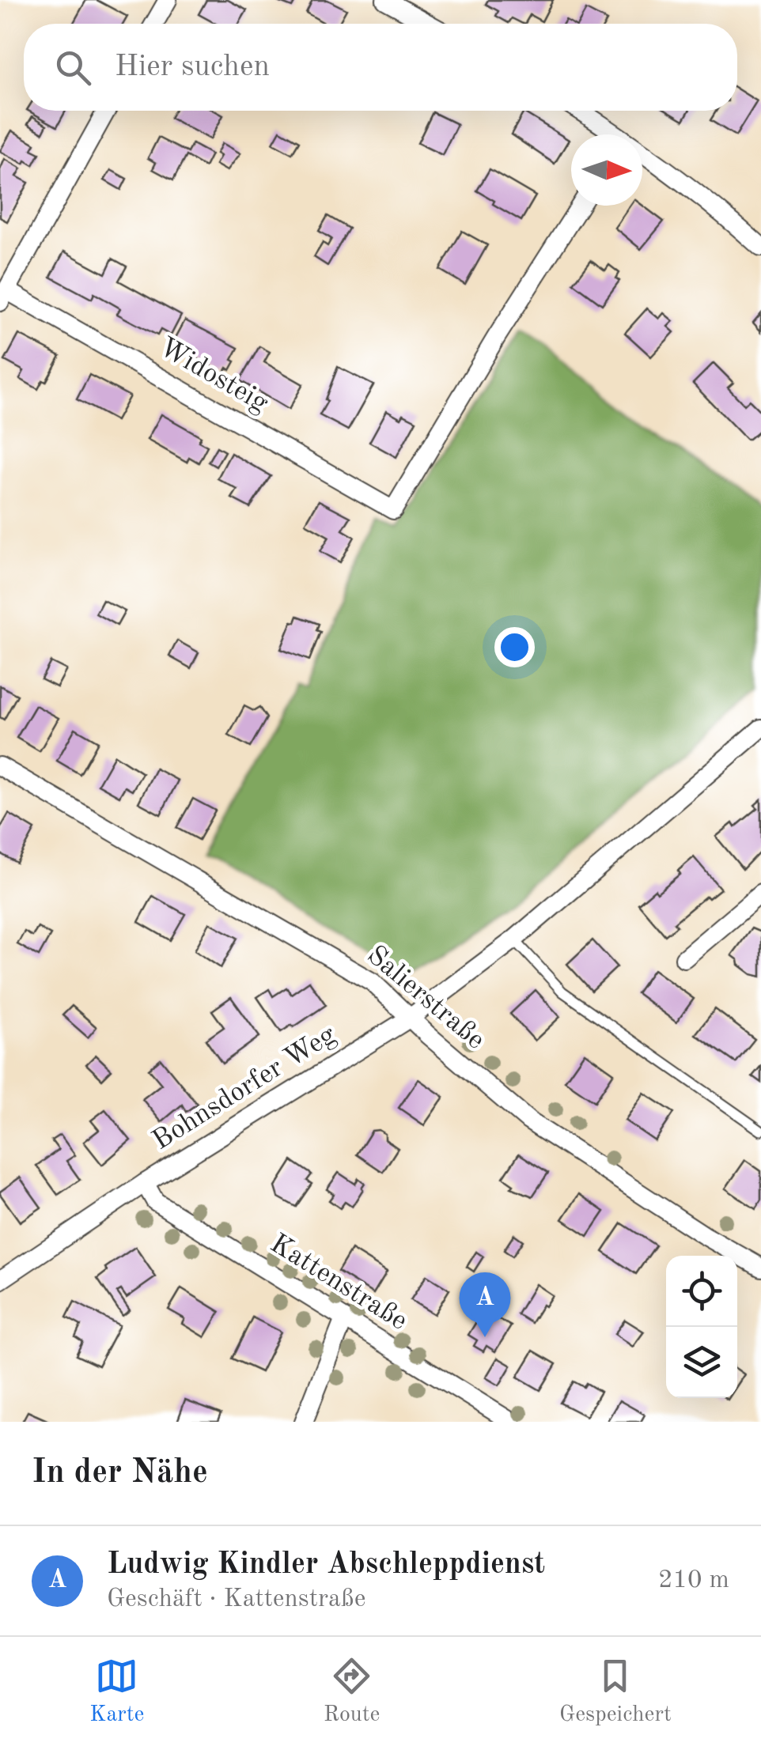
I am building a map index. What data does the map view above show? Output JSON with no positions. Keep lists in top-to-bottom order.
{
  "streets": {
    "street": [
      "Widosteig",
      "Salierstraße",
      "Bohnsdorfer Weg",
      "Kattenstraße"
    ]
  },
  "crossings": [
    ["Salierstraße", "Bohnsdorfer Weg"],
    ["Bohnsdorfer Weg", "Kattenstraße"]
  ],
  "north": "right",
  "page": {
    "search": "Hier suchen",
    "pins": "A",
    "heading": "In der Nähe",
    "list": [
      {
        "mark": "A",
        "name": "Ludwig Kindler Abschleppdienst",
        "note": "Geschäft · Kattenstraße",
        "value": "210 m"
      }
    ],
    "nav": ["Karte", "Route", "Gespeichert"]
  }
}
